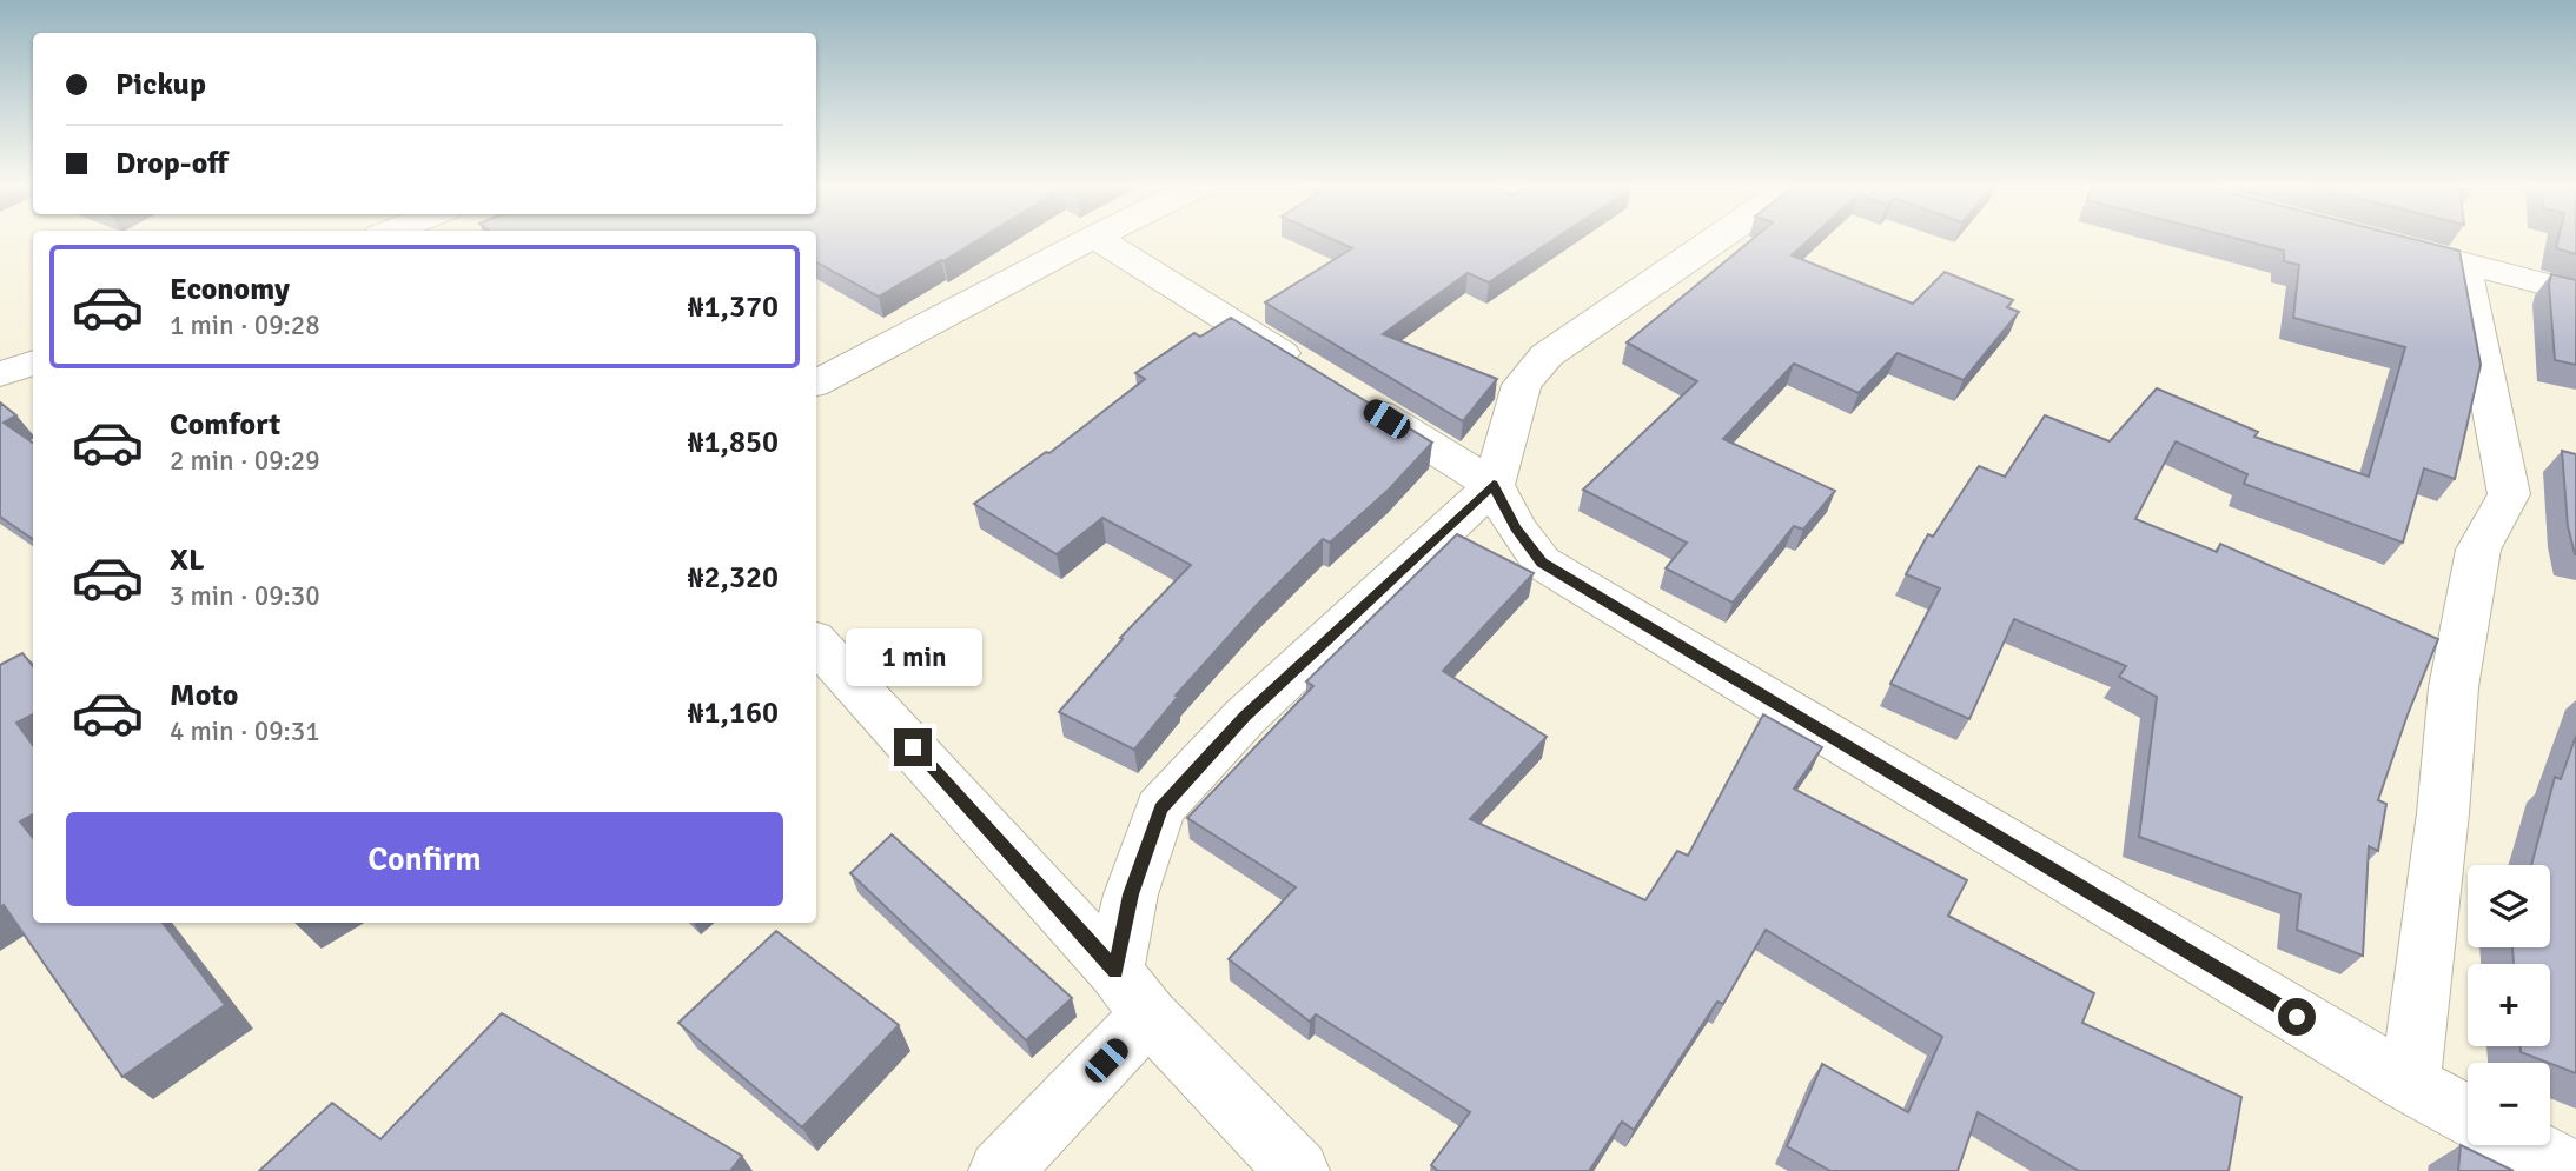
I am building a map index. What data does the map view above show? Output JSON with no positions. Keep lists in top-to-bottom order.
{
  "page": {
    "banner": ["Pickup", "Drop-off"],
    "list": [
      {
        "name": "Economy",
        "note": "1 min · 09:28",
        "value": "₦1,370"
      },
      {
        "name": "Comfort",
        "note": "2 min · 09:29",
        "value": "₦1,850"
      },
      {
        "name": "XL",
        "note": "3 min · 09:30",
        "value": "₦2,320"
      },
      {
        "name": "Moto",
        "note": "4 min · 09:31",
        "value": "₦1,160"
      }
    ],
    "bubble": "1 min",
    "buttons": "Confirm",
    "map_buttons": ["+", "−"]
  }
}
